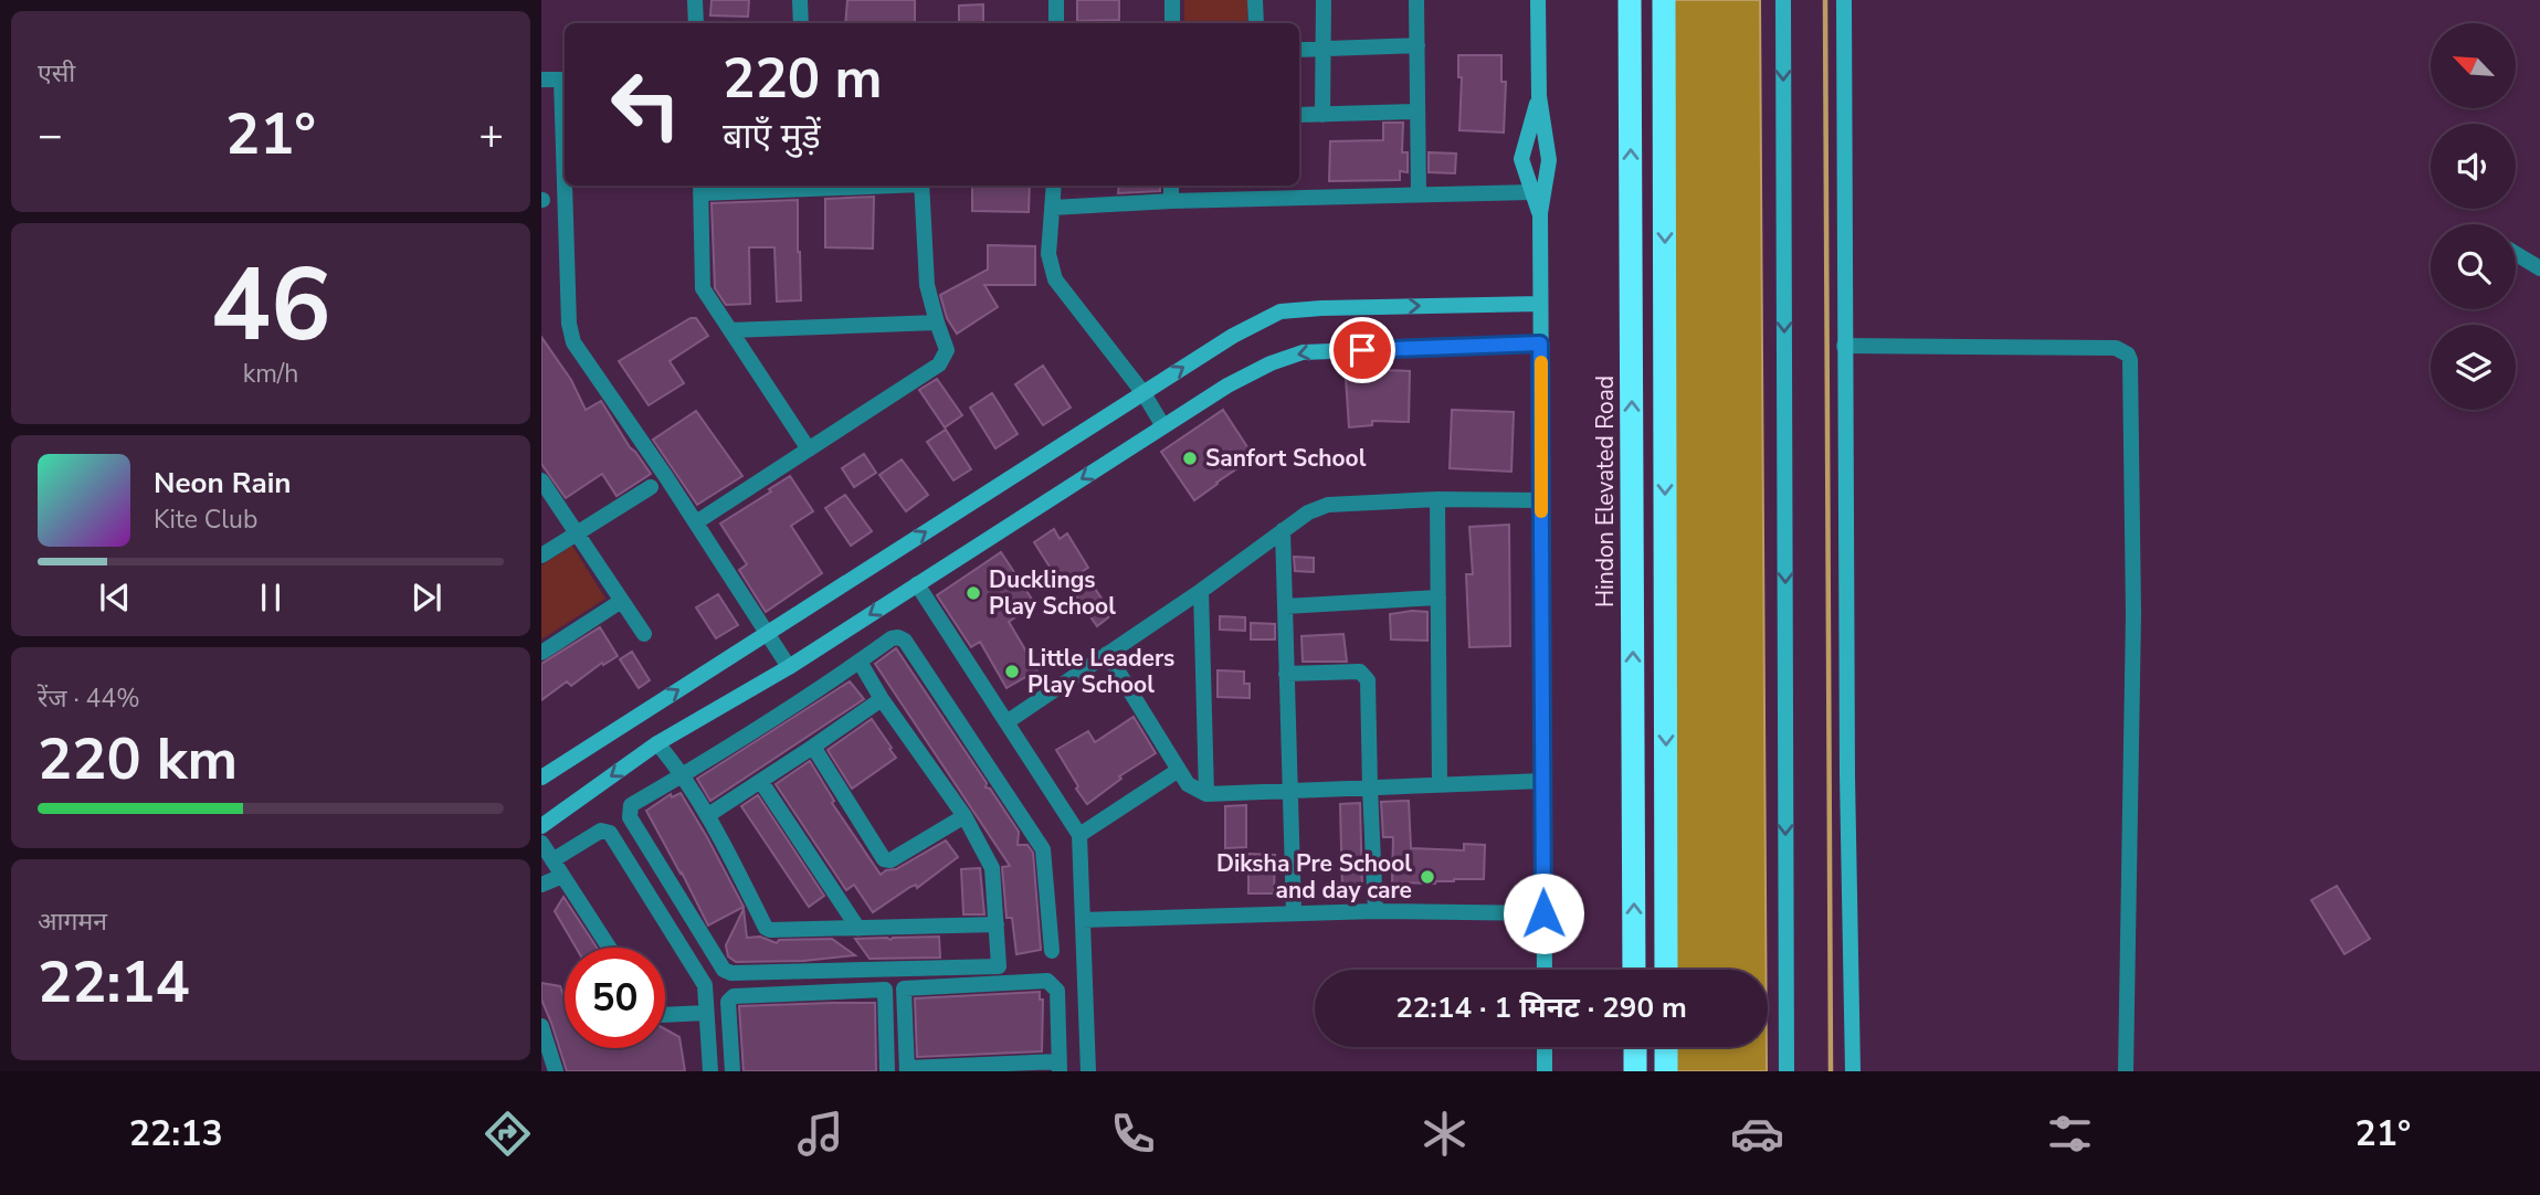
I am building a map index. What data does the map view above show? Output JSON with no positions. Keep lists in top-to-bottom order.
{
  "streets": {
    "highway": ["Hindon Elevated Road"]
  },
  "places": [
    "Sanfort School",
    "Ducklings Play School",
    "Little Leaders Play School",
    "Diksha Pre School and day care"
  ],
  "north": "top left",
  "page": {
    "tile": [
      "एसी",
      ["46", "km/h"],
      ["रेंज · 44%", "220 km"],
      ["आगमन", "22:14"]
    ],
    "turn": ["220 m", "बाएँ मुड़ें"],
    "heat": ["−", "21°", "+"],
    "song": ["Neon Rain", "Kite Club"],
    "limit": "50",
    "trip": "22:14 · 1 मिनट · 290 m",
    "tabs": ["22:13", "21°"]
  }
}
